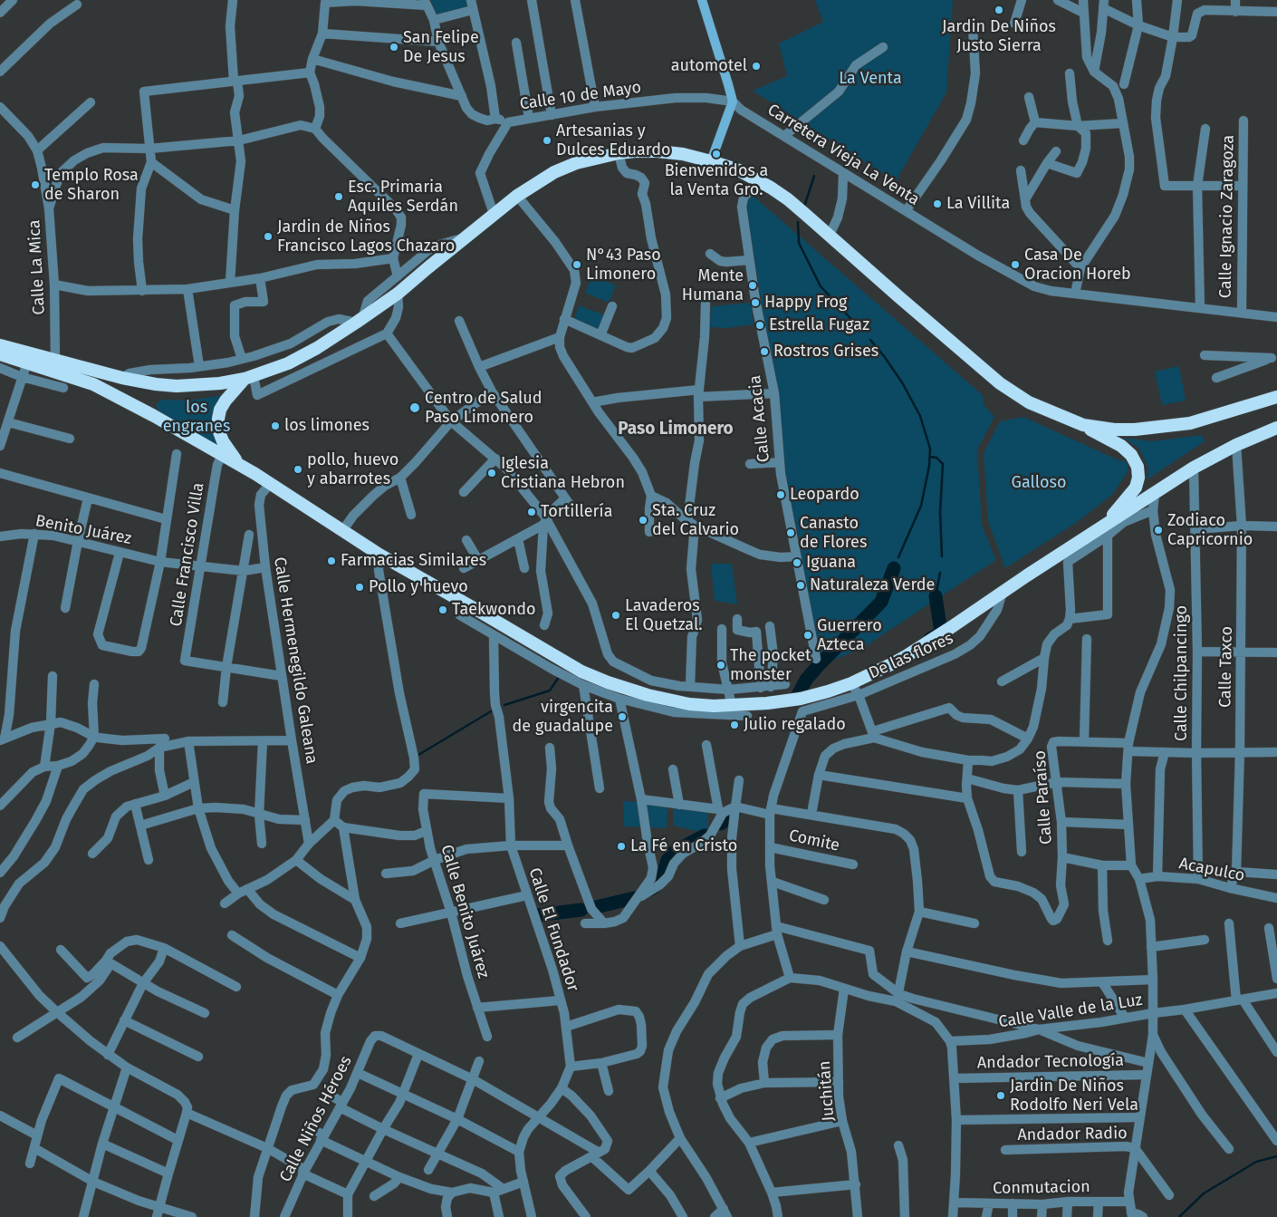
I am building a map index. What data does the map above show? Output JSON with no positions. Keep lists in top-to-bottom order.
{
  "streets": {
    "street": [
      "Calle 10 de Mayo",
      "Carretera Vieja La Venta",
      "Calle Ignacio Zaragoza",
      "Calle La Mica",
      "Calle Acacia",
      "Benito Juárez",
      "Calle Francisco Villa",
      "De las flores",
      "Calle Hermenegildo Galeana",
      "Calle Taxco",
      "Calle Chilpancingo",
      "Calle Paraíso",
      "Comite",
      "Acapulco",
      "Calle Benito Juárez",
      "Calle El Fundador",
      "Calle Valle de la Luz",
      "Andador Tecnología",
      "Juchitán",
      "Calle Niños Héroes",
      "Andador Radio",
      "Conmutacion"
    ]
  },
  "crossings": [
    ["Calle 10 de Mayo", "Carretera Vieja La Venta"],
    ["Carretera Vieja La Venta", "Calle Ignacio Zaragoza"],
    ["Benito Juárez", "Calle Francisco Villa"],
    ["Benito Juárez", "Calle Hermenegildo Galeana"],
    ["Calle Taxco", "Calle Paraíso"],
    ["Calle Taxco", "Acapulco"],
    ["Calle Chilpancingo", "Calle Paraíso"],
    ["Calle Chilpancingo", "Acapulco"],
    ["Calle Paraíso", "Calle Valle de la Luz"],
    ["Acapulco", "Calle Valle de la Luz"],
    ["Calle Benito Juárez", "Calle El Fundador"]
  ],
  "districts": ["Paso Limonero"],
  "parks": ["La Venta", "los engranes", "Galloso"],
  "places": [
    "Jardin De Niños Justo Sierra",
    "San Felipe De Jesus",
    "automotel",
    "Artesanias y Dulces Eduardo",
    "Bienvenidos a la Venta Gro.",
    "Templo Rosa de Sharon",
    "Esc. Primaria Aquiles Serdán",
    "La Villita",
    "Jardin de Niños Francisco Lagos Chazaro",
    "N°43 Paso Limonero",
    "Casa De Oracion Horeb",
    "Mente Humana",
    "Happy Frog",
    "Estrella Fugaz",
    "Rostros Grises",
    "Centro de Salud Paso Limonero",
    "los limones",
    "pollo, huevo y abarrotes",
    "Iglesia Cristiana Hebron",
    "Leopardo",
    "Tortillería",
    "Sta. Cruz del Calvario",
    "Zodiaco Capricornio",
    "Canasto de Flores",
    "Farmacias Similares",
    "Iguana",
    "Naturaleza Verde",
    "Pollo y huevo",
    "Taekwondo",
    "Lavaderos El Quetzal.",
    "Guerrero Azteca",
    "The pocket monster",
    "virgencita de guadalupe",
    "Julio regalado",
    "La Fé en Cristo",
    "Jardin De Niños Rodolfo Neri Vela"
  ]
}
